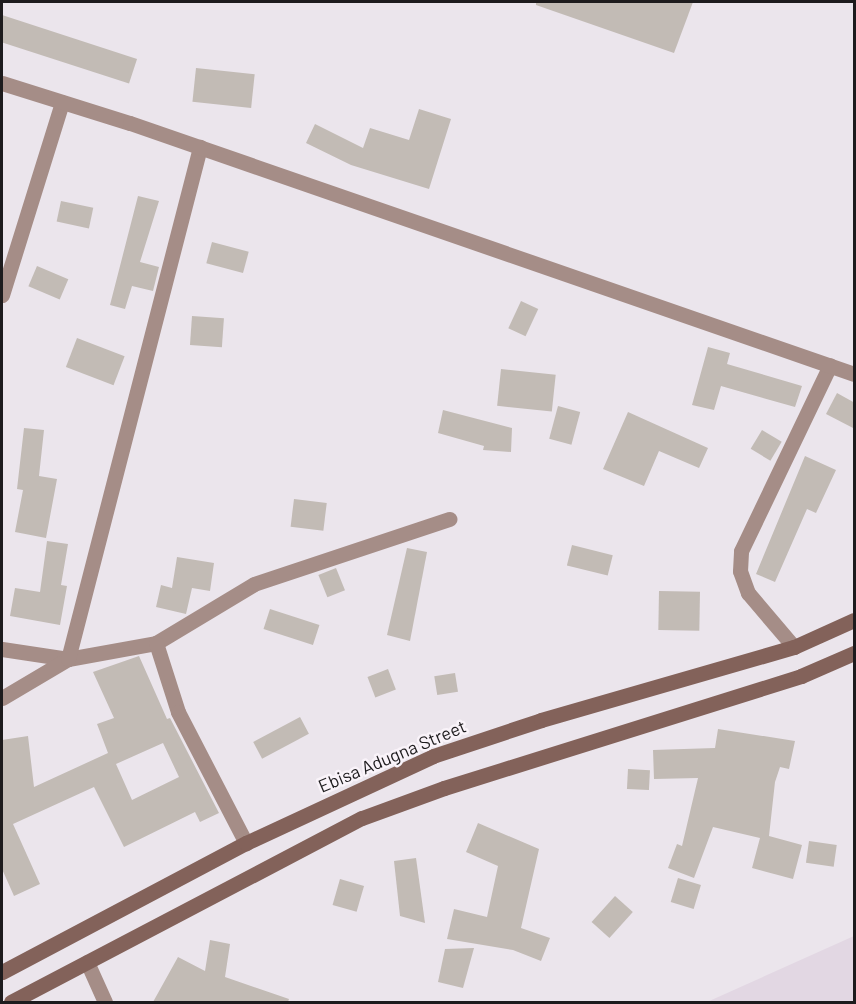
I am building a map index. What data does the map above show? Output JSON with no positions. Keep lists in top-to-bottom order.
{
  "streets": {
    "main road": ["Ebisa Adugna Street"]
  }
}
